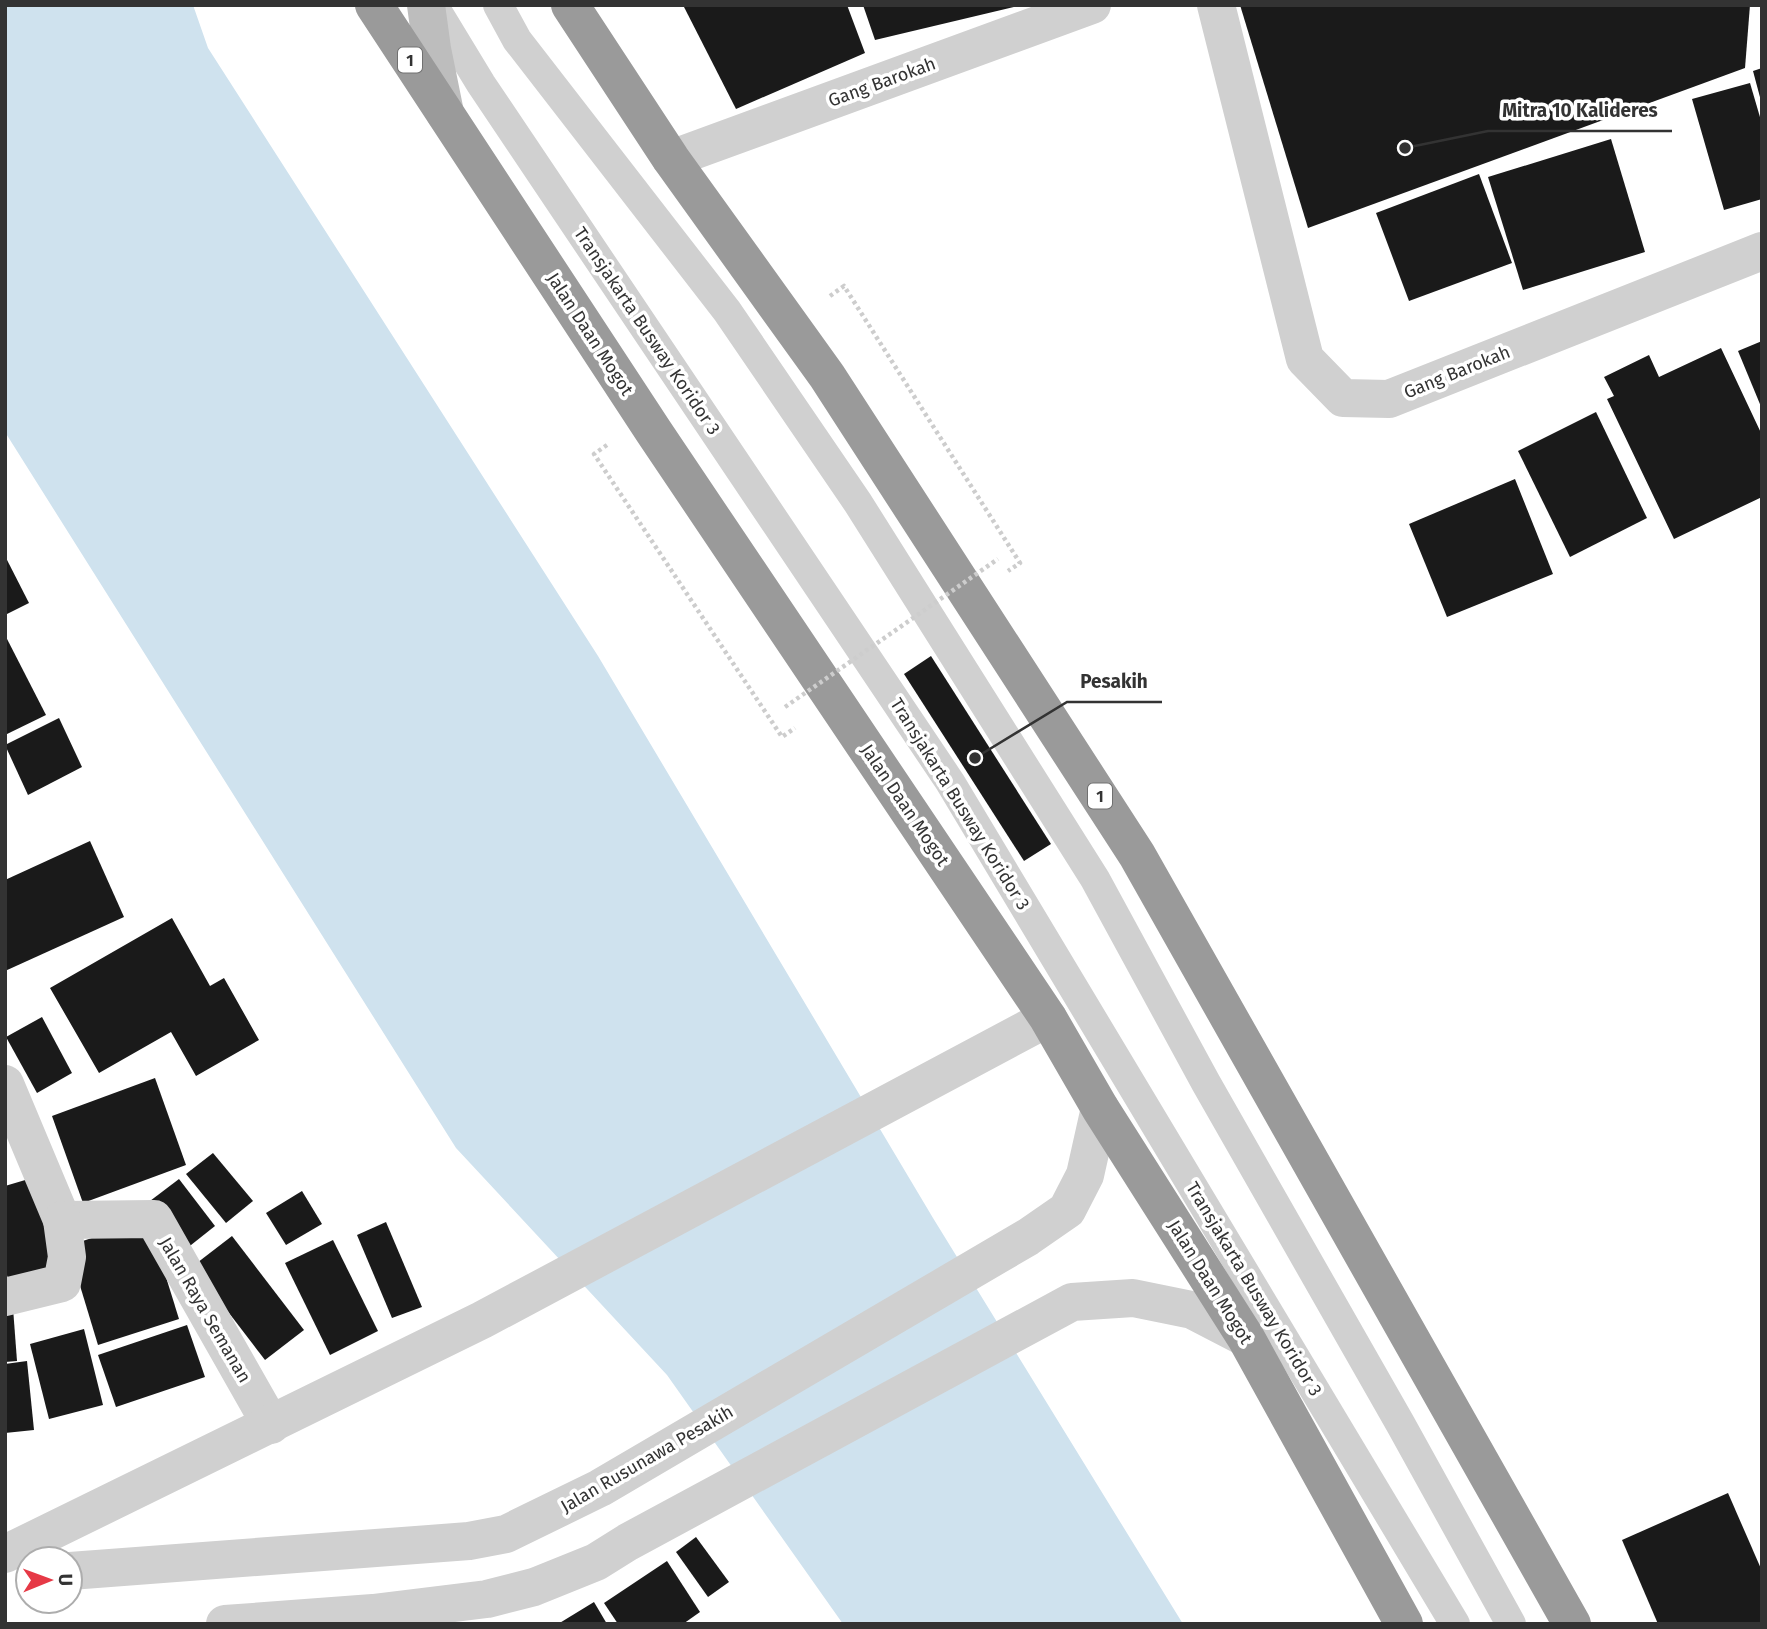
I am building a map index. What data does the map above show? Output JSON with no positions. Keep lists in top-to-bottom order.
{
  "streets": {
    "highway": ["1", "Jalan Daan Mogot"],
    "street": ["Gang Barokah", "Jalan Raya Semanan", "Jalan Rusunawa Pesakih"],
    "lane": ["Transjakarta Busway Koridor 3"]
  },
  "crossings": [
    ["1", "Gang Barokah"],
    ["Jalan Daan Mogot", "Jalan Rusunawa Pesakih"]
  ],
  "places": ["Mitra 10 Kalideres", "Pesakih"],
  "north": "right"
}
